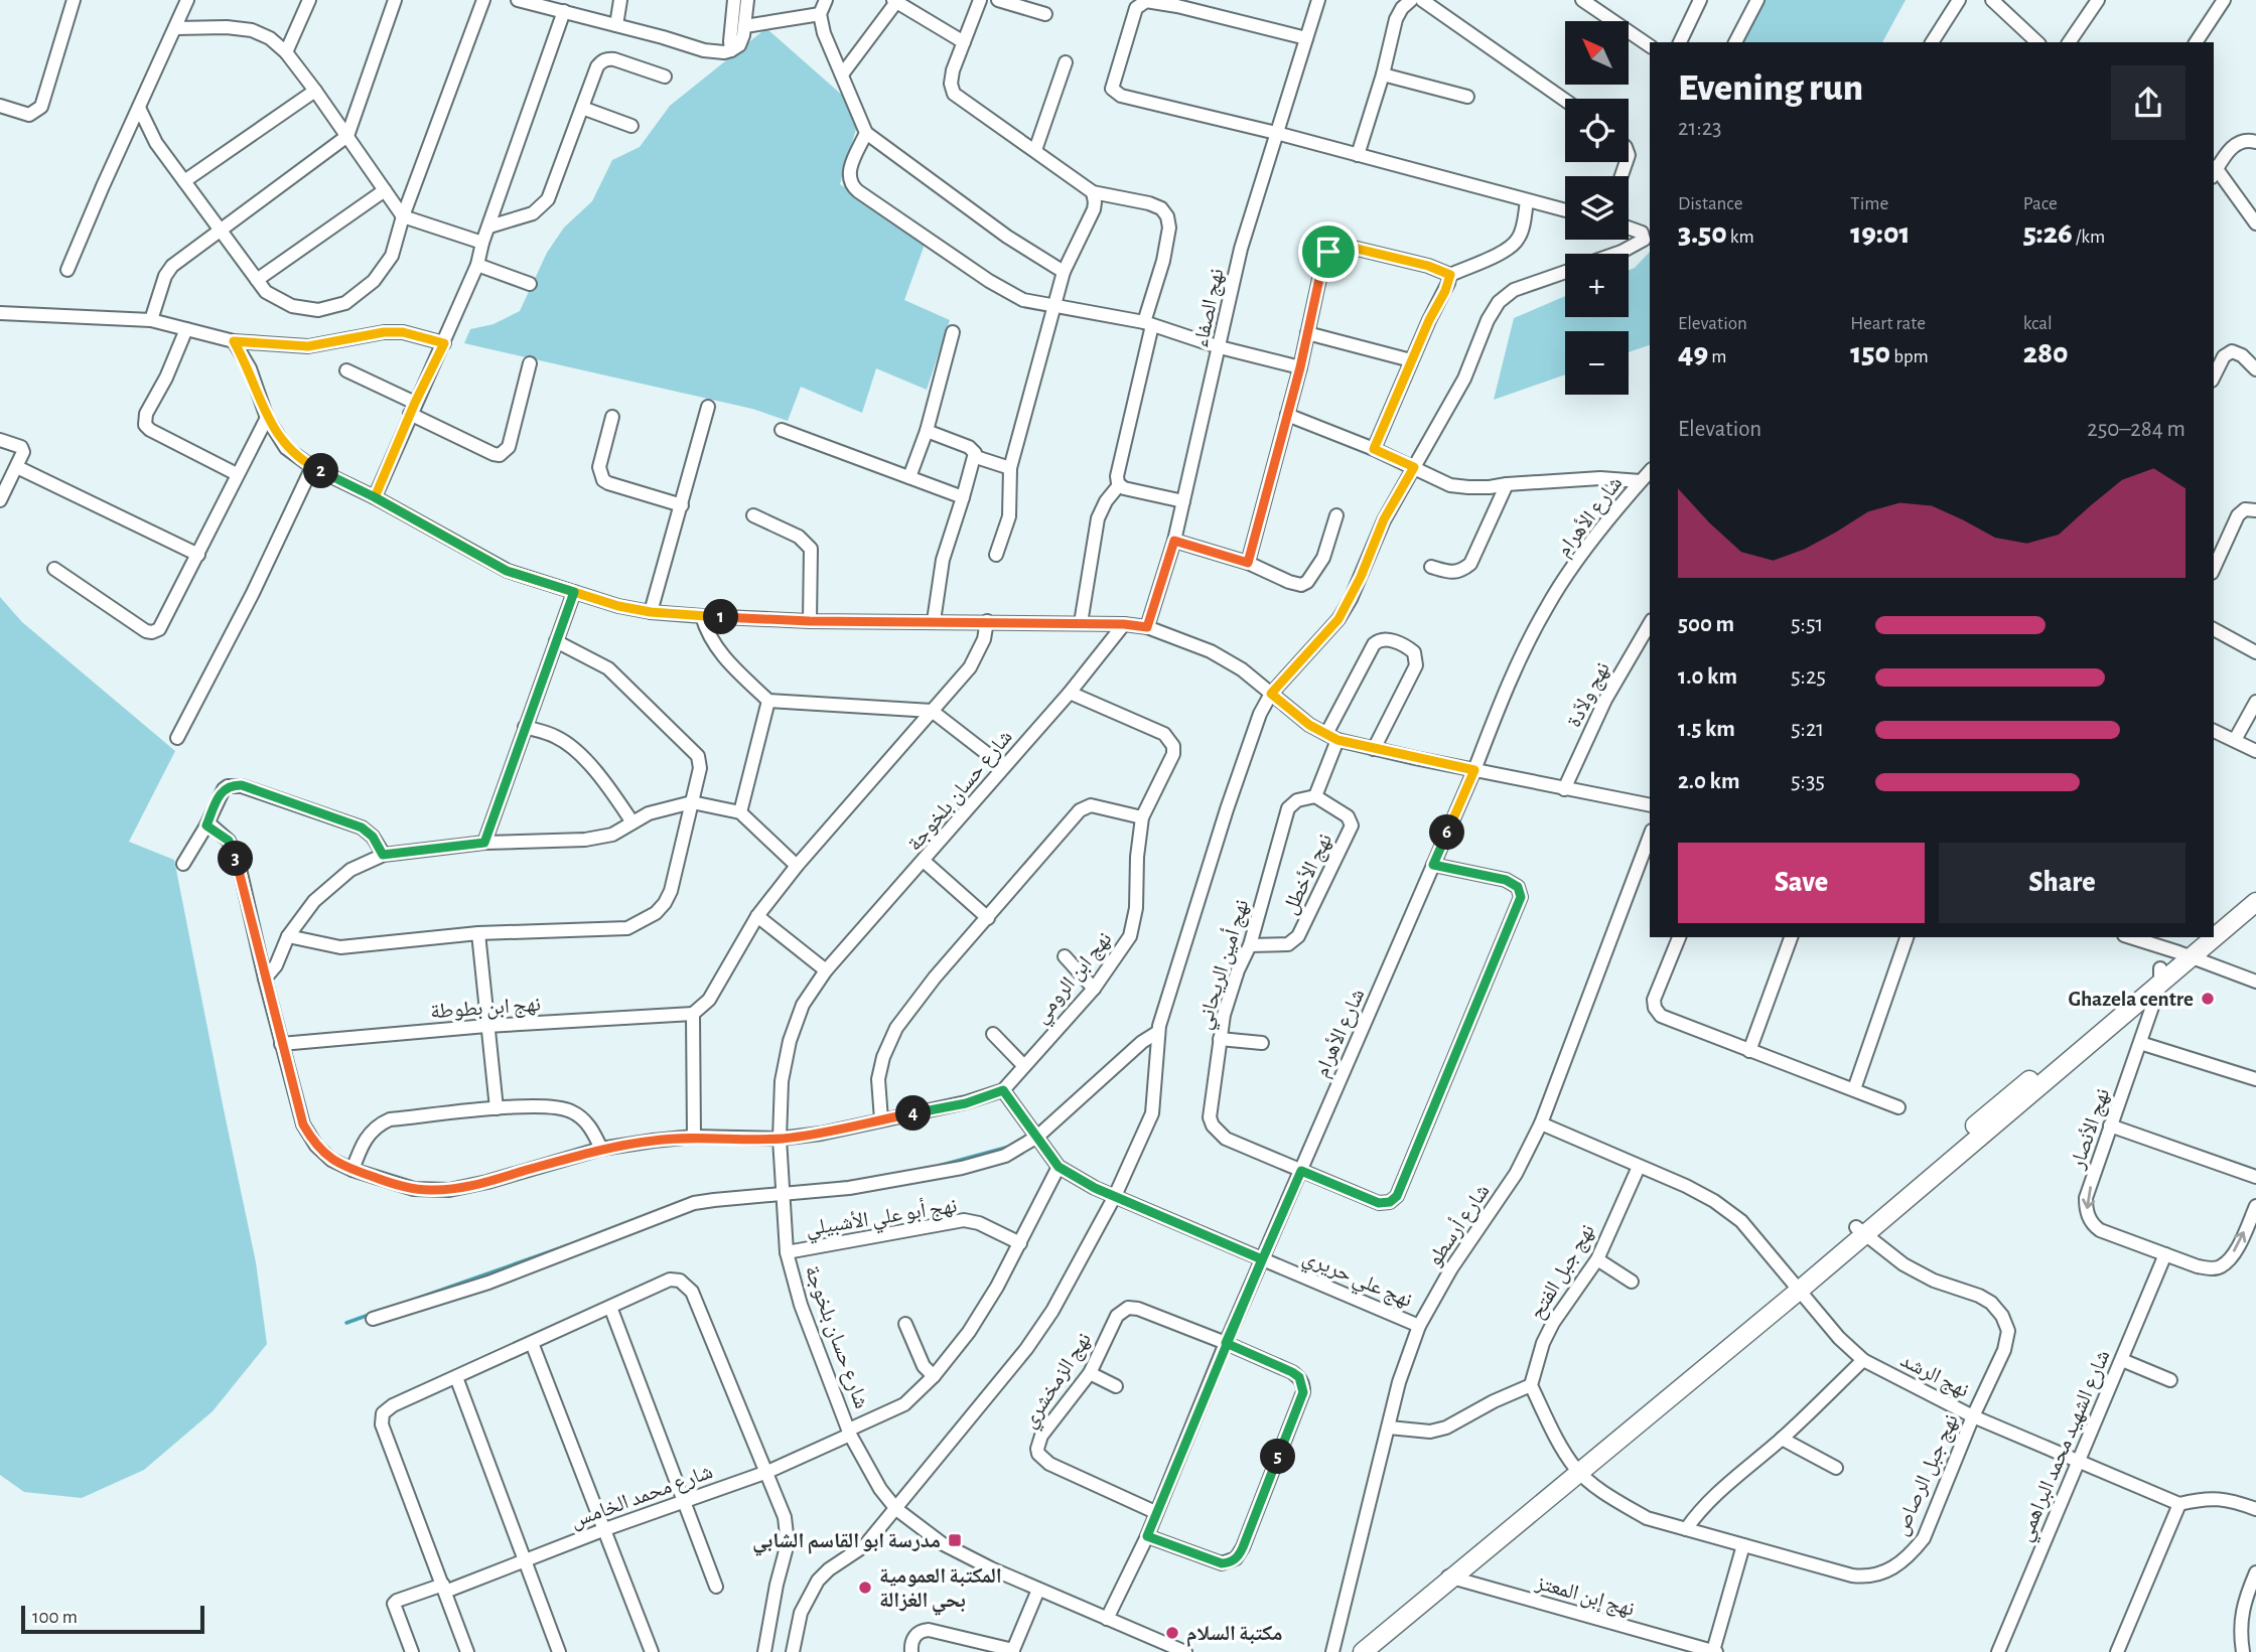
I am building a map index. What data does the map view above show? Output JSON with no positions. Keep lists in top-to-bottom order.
{
  "streets": {
    "street": [
      "نهج الصفاء",
      "شارع الأهرام",
      "نهج ولاّدة",
      "شارع حسان بلخوجة",
      "نهج الأخطل",
      "نهج أمين الريحاني",
      "نهج ابن الرومي",
      "نهج ابن بطوطة",
      "نهج الأنصار",
      "نهج أبو علي الأشبيلي",
      "شارع أرسطو",
      "نهج جبل الفتح",
      "نهج علي حريري",
      "نهج الرشد",
      "نهج الزمخشري",
      "شارع الشهيد محمد البراهمي",
      "نهج جبل الرصاص",
      "شارع محمد الخامس",
      "نهج إبن المعتز"
    ]
  },
  "crossings": [
    ["شارع الأهرام", "شارع حسان بلخوجة"],
    ["شارع الأهرام", "نهج أمين الريحاني"],
    ["شارع الأهرام", "نهج علي حريري"],
    ["شارع الأهرام", "نهج الزمخشري"],
    ["شارع حسان بلخوجة", "نهج ابن الرومي"],
    ["شارع حسان بلخوجة", "نهج أبو علي الأشبيلي"],
    ["شارع حسان بلخوجة", "شارع محمد الخامس"],
    ["نهج الأخطل", "نهج أمين الريحاني"],
    ["نهج ابن الرومي", "نهج علي حريري"],
    ["نهج الأنصار", "شارع الشهيد محمد البراهمي"],
    ["نهج أبو علي الأشبيلي", "شارع محمد الخامس"],
    ["شارع أرسطو", "نهج علي حريري"],
    ["شارع أرسطو", "نهج الرشد"],
    ["نهج جبل الفتح", "نهج الرشد"],
    ["نهج علي حريري", "شارع محمد الخامس"],
    ["نهج الرشد", "شارع الشهيد محمد البراهمي"],
    ["نهج الرشد", "نهج جبل الرصاص"]
  ],
  "places": {
    "other": ["Ghazela centre", "المكتبة العمومية بحي الغزالة", "مكتبة السلام"],
    "transit": ["مدرسة ابو القاسم الشابي"]
  },
  "scale_bar": "100 m",
  "north": "top left",
  "page": {
    "map_buttons": ["+", "−"],
    "heading": ["Evening run", "21:23"],
    "stats": [
      ["Distance", "3.50 km"],
      ["Time", "19:01"],
      ["Pace", "5:26 /km"],
      ["Elevation", "49 m"],
      ["Heart rate", "150 bpm"],
      ["kcal", "280"]
    ],
    "chart": ["Elevation", "250–284 m"],
    "pins": [
      "2",
      "1",
      "6",
      "3",
      "4",
      "5"
    ],
    "list": [
      {
        "name": "500 m",
        "note": "5:51"
      },
      {
        "name": "1.0 km",
        "note": "5:25"
      },
      {
        "name": "1.5 km",
        "note": "5:21"
      },
      {
        "name": "2.0 km",
        "note": "5:35"
      }
    ],
    "buttons": ["Save", "Share"],
    "scale": "100 m"
  }
}
